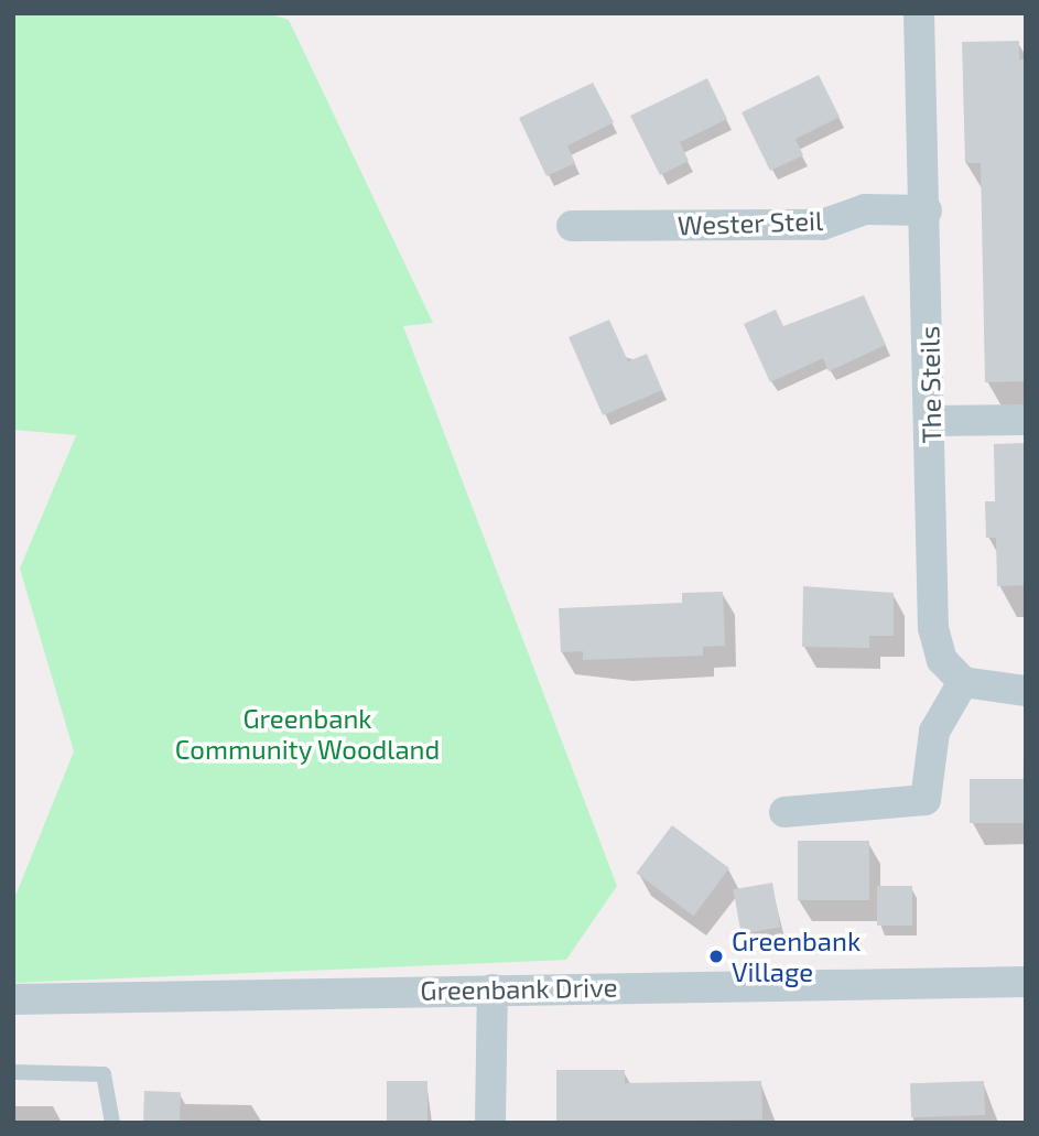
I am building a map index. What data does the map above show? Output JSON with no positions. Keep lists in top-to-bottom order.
{
  "streets": {
    "street": ["Wester Steil", "The Steils", "Greenbank Drive"]
  },
  "crossings": [
    ["Wester Steil", "The Steils"]
  ],
  "parks": ["Greenbank Community Woodland"],
  "places": ["Greenbank Village"]
}
